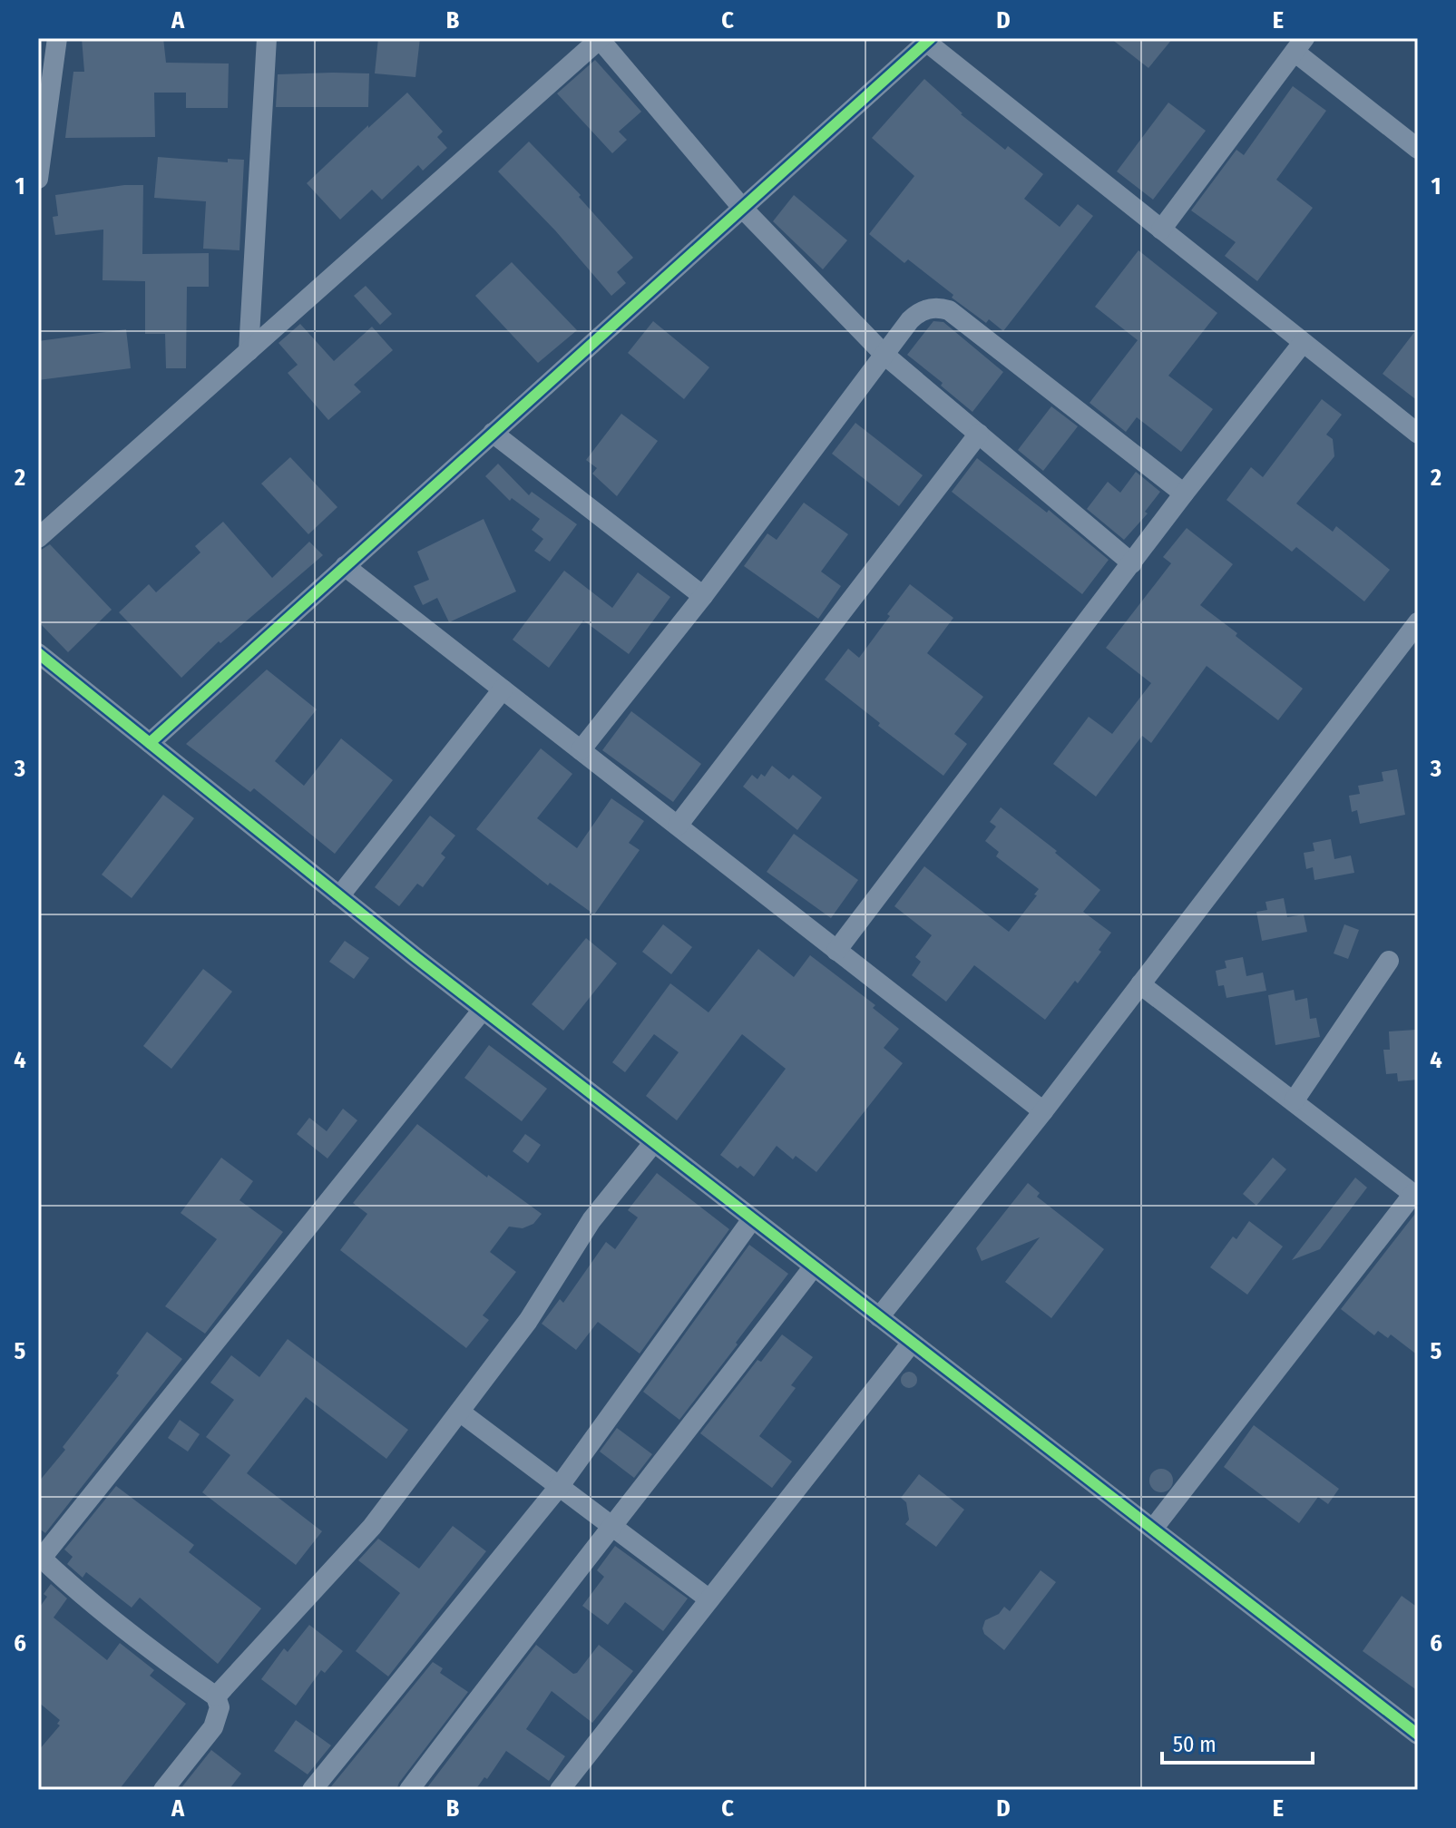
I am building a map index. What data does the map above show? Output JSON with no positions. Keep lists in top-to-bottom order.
{
  "scale_bar": "50 m",
  "grid": {
    "columns": [
      "A",
      "B",
      "C",
      "D",
      "E"
    ],
    "rows": [
      "1",
      "2",
      "3",
      "4",
      "5",
      "6"
    ]
  }
}
